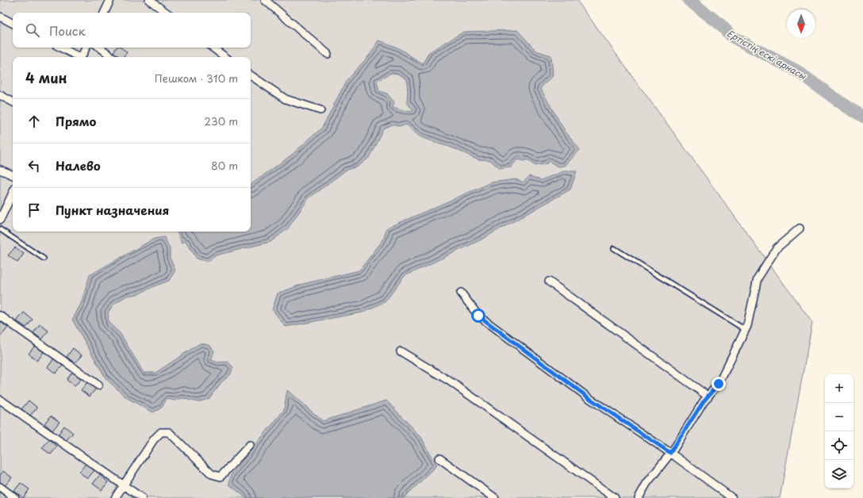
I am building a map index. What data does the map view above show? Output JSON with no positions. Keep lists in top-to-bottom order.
{
  "water": ["Ертістің ескі арнасы"],
  "north": "bottom",
  "page": {
    "search": "Поиск",
    "heading": ["4 мин", "Пешком · 310 m"],
    "list": [
      ["Прямо", "230 m"],
      ["Налево", "80 m"],
      "Пункт назначения"
    ],
    "map_buttons": ["+", "−"]
  }
}
